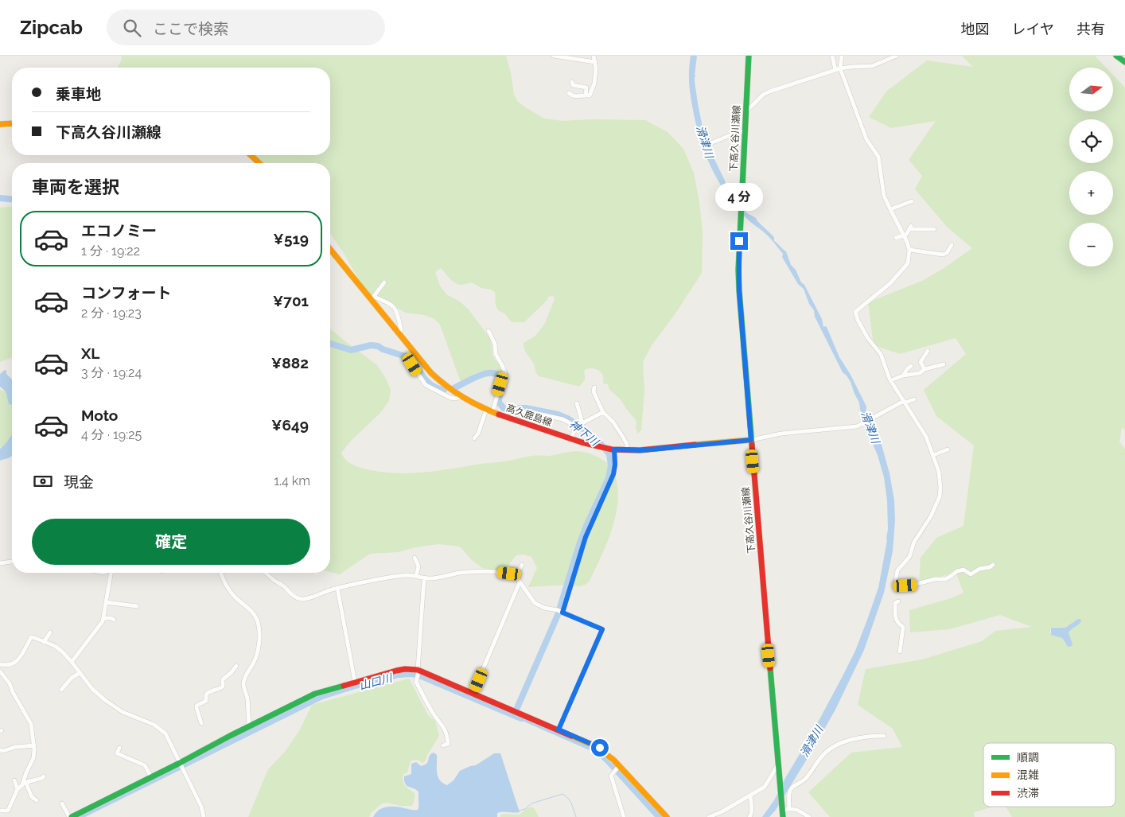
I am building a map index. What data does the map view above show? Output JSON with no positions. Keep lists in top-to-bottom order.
{
  "streets": {
    "main road": ["下高久谷川瀬線", "高久鹿島線"]
  },
  "crossings": [
    ["下高久谷川瀬線", "高久鹿島線"]
  ],
  "water": ["滑津川", "神下川", "山口川"],
  "legend": ["順調", "混雑", "渋滞"],
  "north": "right",
  "page": {
    "header": "Zipcab",
    "search": "ここで検索",
    "nav": ["地図", "レイヤ", "共有"],
    "map_buttons": ["+", "−"],
    "banner": ["乗車地", "下高久谷川瀬線"],
    "heading": "車両を選択",
    "bubble": "4 分",
    "list": [
      {
        "name": "エコノミー",
        "note": "1 分 · 19:22",
        "value": "¥519"
      },
      {
        "name": "コンフォート",
        "note": "2 分 · 19:23",
        "value": "¥701"
      },
      {
        "name": "XL",
        "note": "3 分 · 19:24",
        "value": "¥882"
      },
      {
        "name": "Moto",
        "note": "4 分 · 19:25",
        "value": "¥649"
      }
    ],
    "pay": ["現金", "1.4 km"],
    "buttons": "確定"
  }
}
